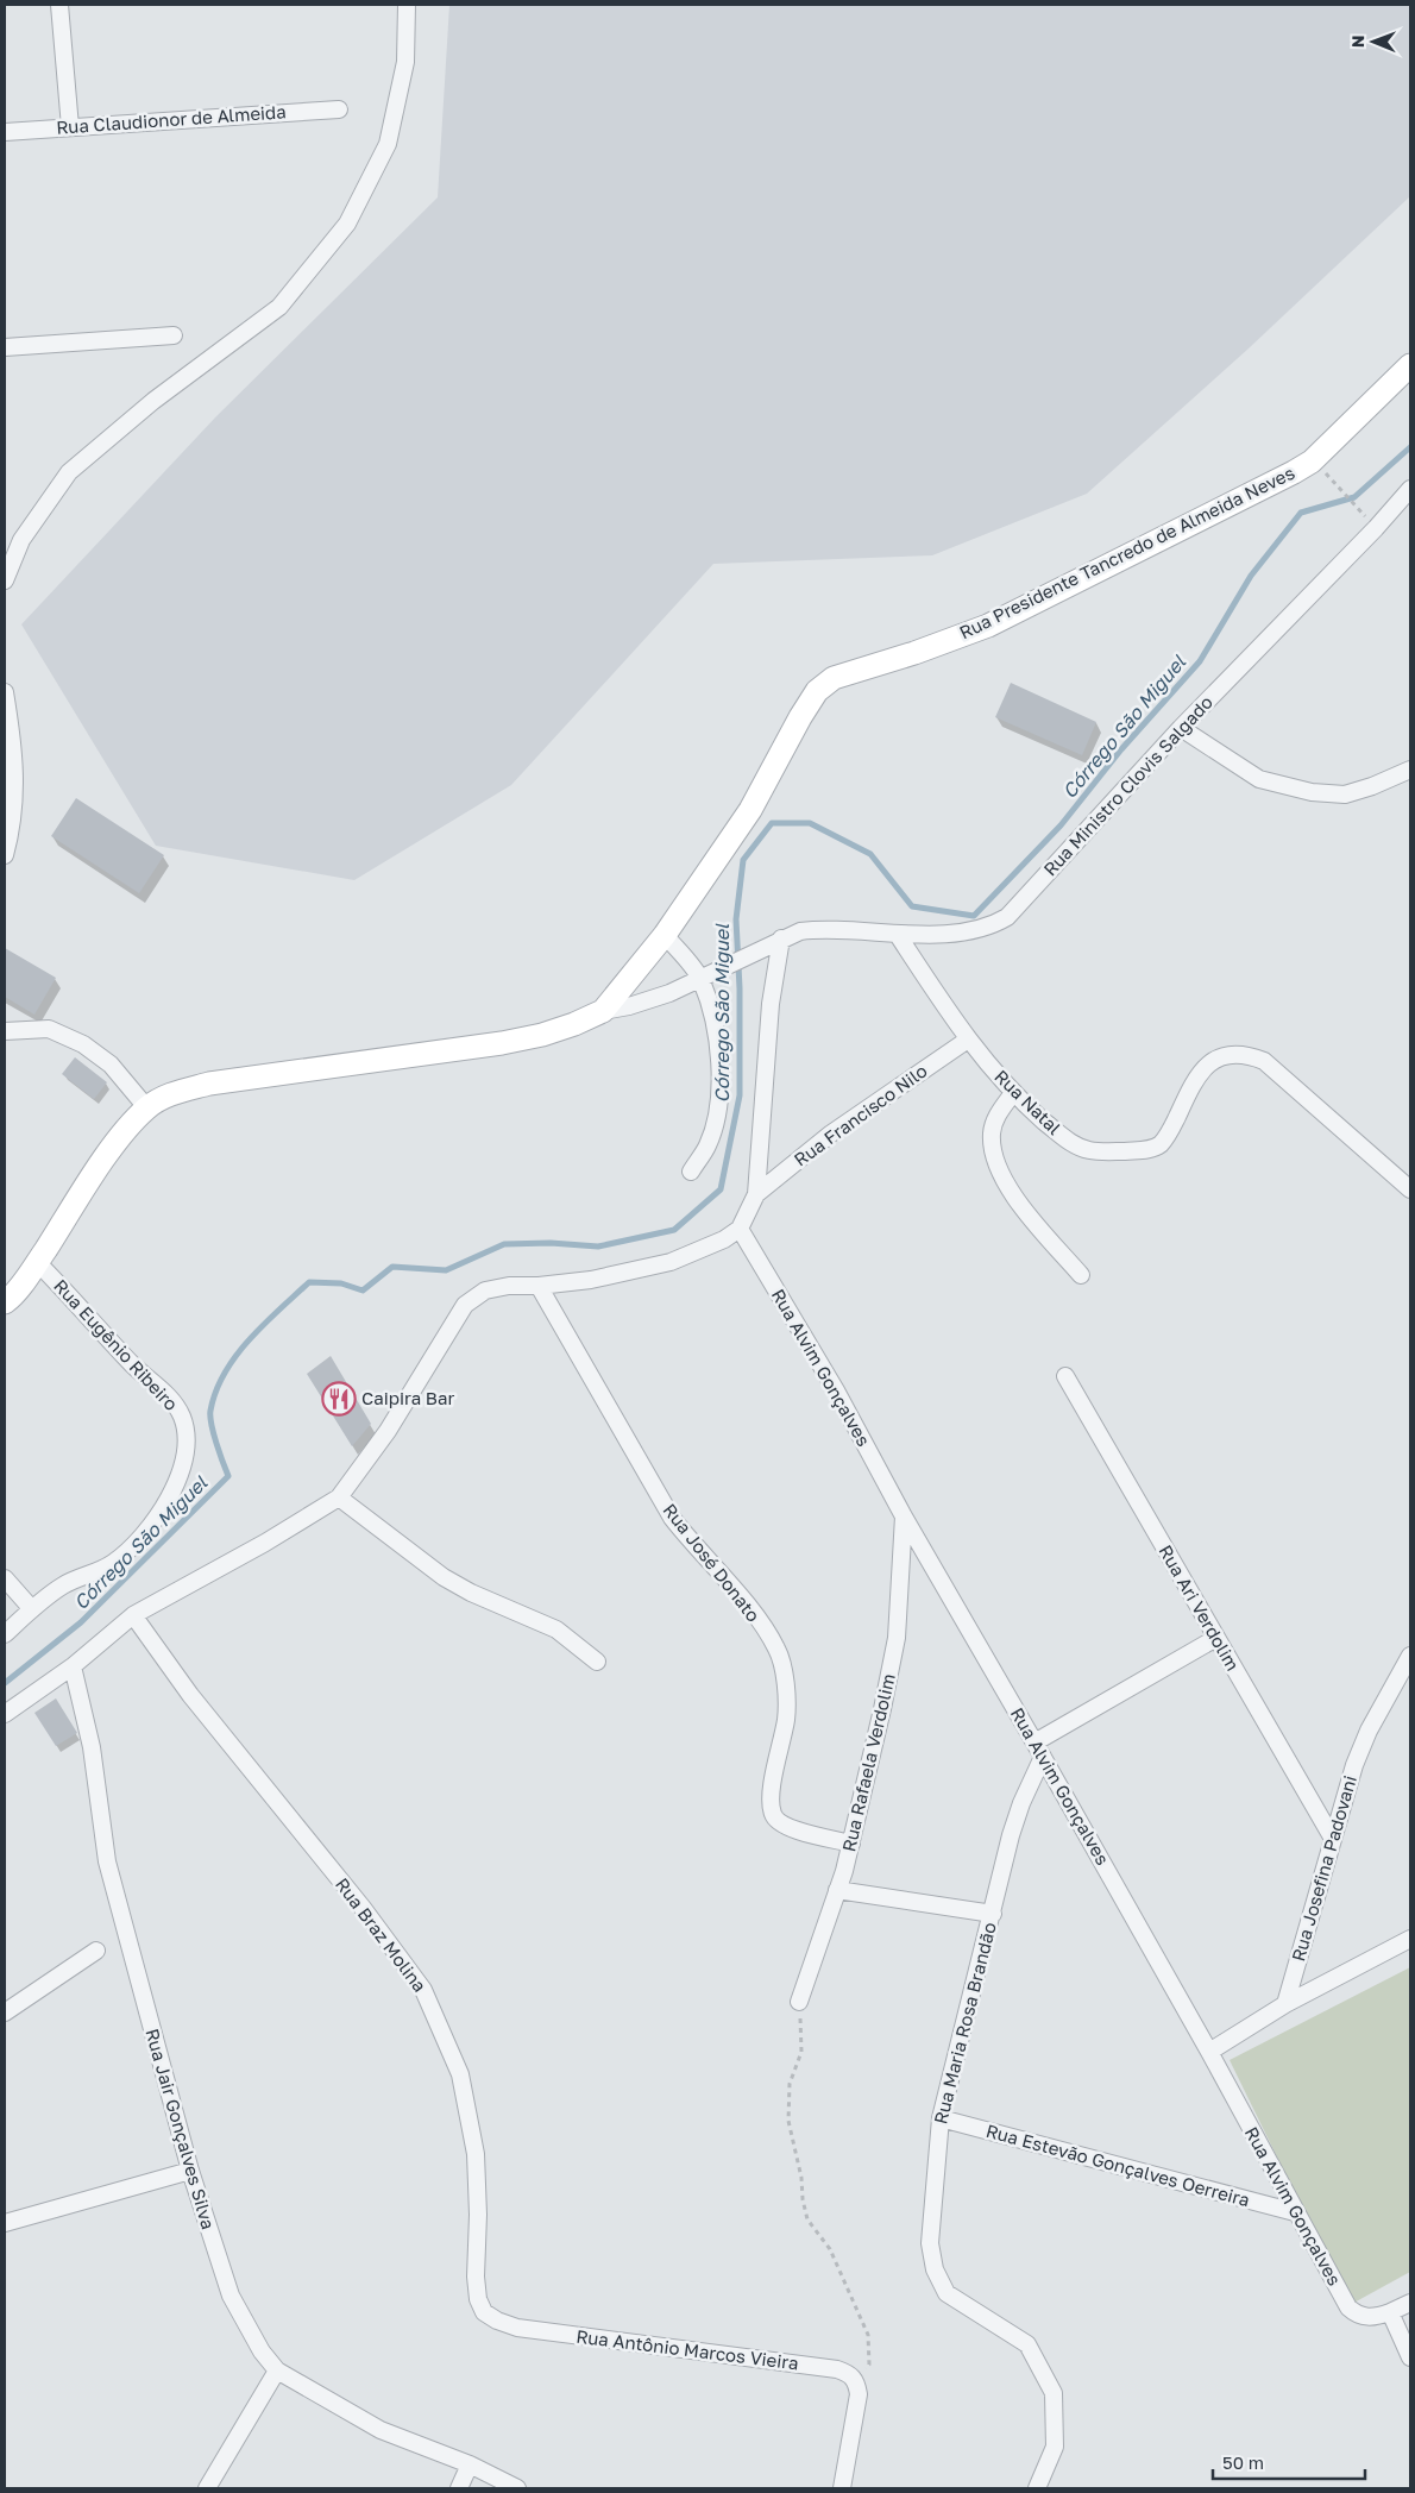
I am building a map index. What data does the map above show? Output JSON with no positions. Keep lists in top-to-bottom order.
{
  "streets": {
    "main road": ["Rua Presidente Tancredo de Almeida Neves"],
    "street": [
      "Rua Claudionor de Almeida",
      "Rua Ministro Clovis Salgado",
      "Rua Natal",
      "Rua Francisco Nilo",
      "Rua Eugênio Ribeiro",
      "Rua Alvim Gonçalves",
      "Rua José Donato",
      "Rua Ari Verdolim",
      "Rua Rafaela Verdolim",
      "Rua Josefina Padovani",
      "Rua Braz Molina",
      "Rua Maria Rosa Brandão",
      "Rua Jair Gonçalves Silva",
      "Rua Estevão Gonçalves Oerreira",
      "Rua Antônio Marcos Vieira"
    ]
  },
  "crossings": [
    ["Rua Presidente Tancredo de Almeida Neves", "Rua Ministro Clovis Salgado"],
    ["Rua Presidente Tancredo de Almeida Neves", "Rua Eugênio Ribeiro"],
    ["Rua Ministro Clovis Salgado", "Rua Natal"],
    ["Rua Natal", "Rua Francisco Nilo"],
    ["Rua Alvim Gonçalves", "Rua Rafaela Verdolim"],
    ["Rua Alvim Gonçalves", "Rua Maria Rosa Brandão"],
    ["Rua Alvim Gonçalves", "Rua Estevão Gonçalves Oerreira"],
    ["Rua José Donato", "Rua Rafaela Verdolim"],
    ["Rua Ari Verdolim", "Rua Josefina Padovani"],
    ["Rua Braz Molina", "Rua Antônio Marcos Vieira"],
    ["Rua Maria Rosa Brandão", "Rua Estevão Gonçalves Oerreira"]
  ],
  "water": ["Córrego São Miguel"],
  "places": {
    "restaurant": ["Caipira Bar"]
  },
  "scale_bar": "50 m",
  "north": "left"
}
